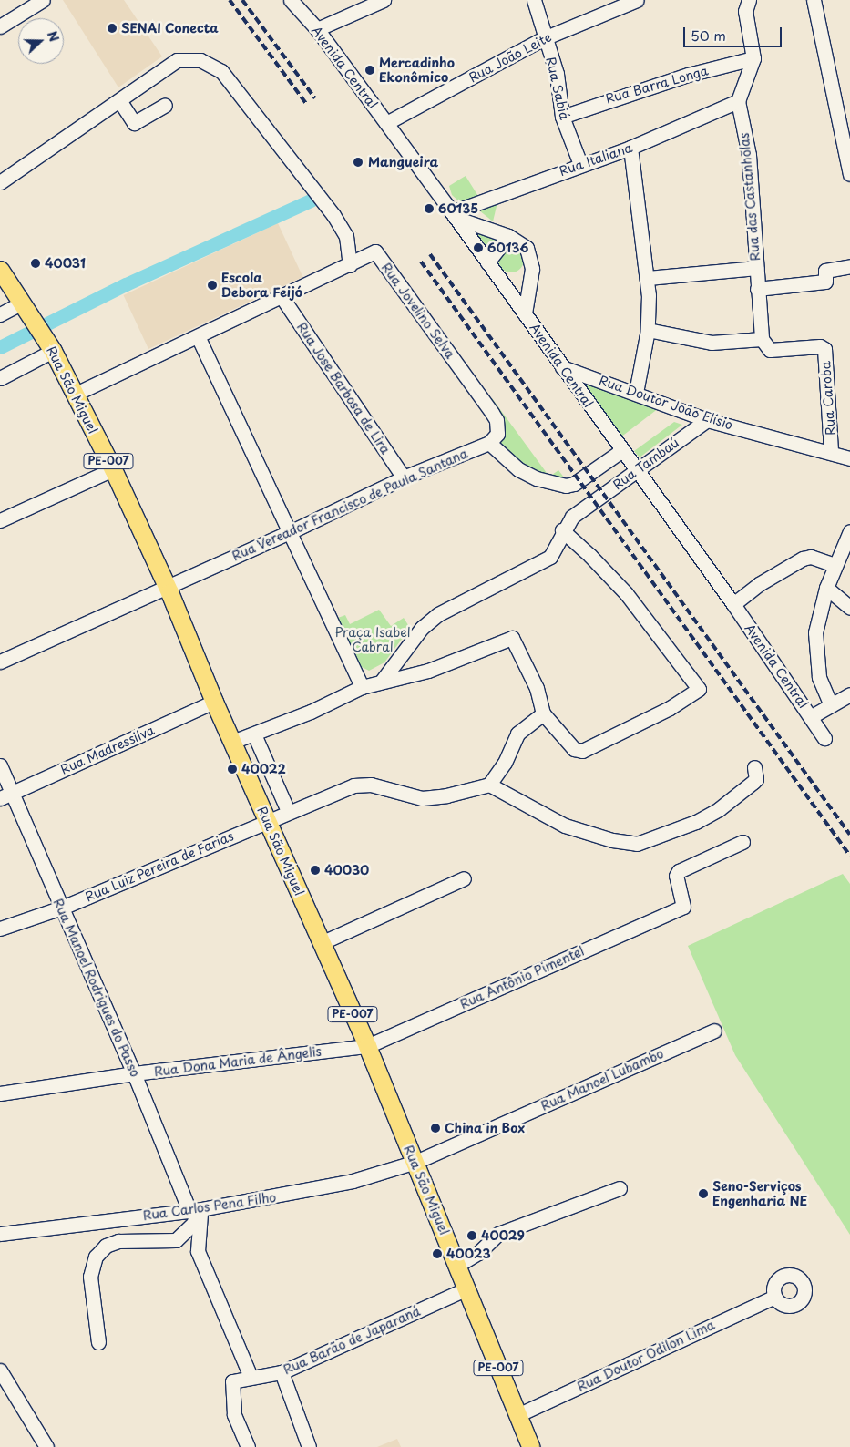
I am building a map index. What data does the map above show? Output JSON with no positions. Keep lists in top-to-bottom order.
{
  "streets": {
    "main road": ["Rua São Miguel", "PE-007"],
    "street": [
      "Rua João Leite",
      "Avenida Central",
      "Rua Barra Longa",
      "Rua Sabiá",
      "Rua Italiana",
      "Rua das Castanholas",
      "Rua Jovelino Selva",
      "Rua Jose Barbosa de Lira",
      "Rua Caroba",
      "Rua Doutor João Elísio",
      "Rua Tambaú",
      "Rua Vereador Francisco de Paula Santana",
      "Rua Madressilva",
      "Rua Luiz Pereira de Farias",
      "Rua Antônio Pimentel",
      "Rua Manoel Rodrigues do Passo",
      "Rua Dona Maria de Ângelis",
      "Rua Manoel Lubambo",
      "Rua Carlos Pena Filho",
      "Rua Barão de Japaraná",
      "Rua Doutor Odilon Lima"
    ]
  },
  "crossings": [
    ["Rua João Leite", "Avenida Central"],
    ["Rua João Leite", "Rua Sabiá"],
    ["Avenida Central", "Rua Italiana"],
    ["Avenida Central", "Rua Doutor João Elísio"],
    ["Avenida Central", "Rua Tambaú"],
    ["Rua Barra Longa", "Rua Sabiá"],
    ["Rua Sabiá", "Rua Italiana"],
    ["Rua Italiana", "Rua das Castanholas"],
    ["Rua das Castanholas", "Rua Caroba"],
    ["Rua Jovelino Selva", "Rua Jose Barbosa de Lira"],
    ["Rua Jovelino Selva", "Rua São Miguel"],
    ["Rua Jovelino Selva", "Rua Vereador Francisco de Paula Santana"],
    ["Rua Jose Barbosa de Lira", "Rua Vereador Francisco de Paula Santana"],
    ["Rua São Miguel", "Rua Vereador Francisco de Paula Santana"],
    ["Rua São Miguel", "Rua Madressilva"],
    ["Rua São Miguel", "Rua Luiz Pereira de Farias"],
    ["Rua São Miguel", "Rua Antônio Pimentel"],
    ["Rua São Miguel", "Rua Dona Maria de Ângelis"],
    ["Rua São Miguel", "Rua Manoel Lubambo"],
    ["Rua São Miguel", "Rua Carlos Pena Filho"],
    ["Rua São Miguel", "Rua Barão de Japaraná"],
    ["Rua São Miguel", "Rua Doutor Odilon Lima"],
    ["Rua Caroba", "Rua Doutor João Elísio"],
    ["Rua Doutor João Elísio", "Rua Tambaú"],
    ["Rua Madressilva", "Rua Manoel Rodrigues do Passo"],
    ["Rua Luiz Pereira de Farias", "Rua Manoel Rodrigues do Passo"],
    ["Rua Antônio Pimentel", "Rua Dona Maria de Ângelis"],
    ["Rua Manoel Rodrigues do Passo", "Rua Dona Maria de Ângelis"],
    ["Rua Manoel Rodrigues do Passo", "Rua Carlos Pena Filho"],
    ["Rua Manoel Rodrigues do Passo", "Rua Barão de Japaraná"],
    ["Rua Manoel Lubambo", "Rua Carlos Pena Filho"]
  ],
  "parks": ["Praça Isabel Cabral"],
  "places": [
    "SENAI Conecta",
    "Mercadinho Ekonômico",
    "Mangueira",
    "60135",
    "60136",
    "40031",
    "Escola Debora Feijó",
    "40022",
    "40030",
    "China in Box",
    "Seno-Serviços Engenharia NE",
    "40029",
    "40023"
  ],
  "scale_bar": "50 m",
  "north": "right"
}
